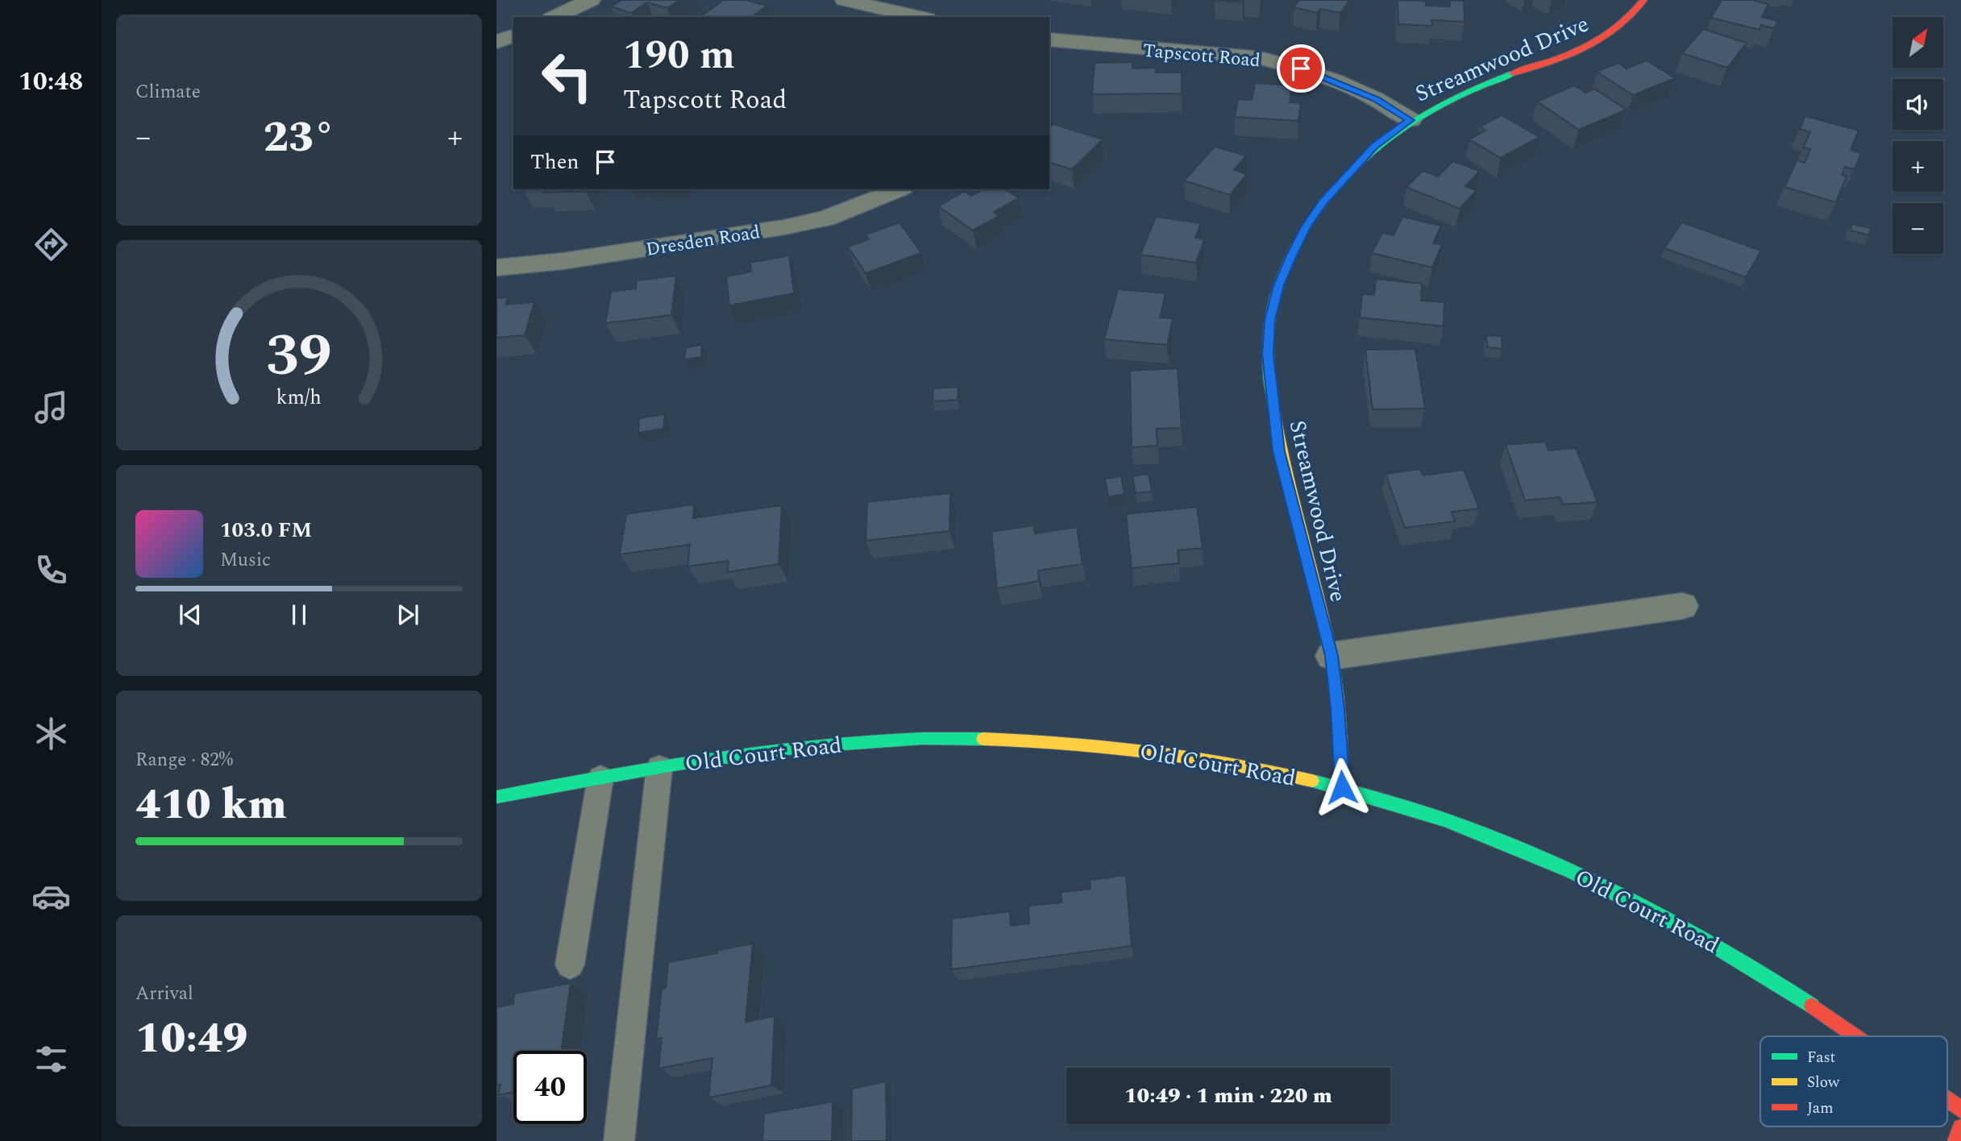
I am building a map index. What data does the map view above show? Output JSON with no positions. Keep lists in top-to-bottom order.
{
  "streets": {
    "main road": ["Streamwood Drive", "Old Court Road"],
    "street": ["Tapscott Road", "Dresden Road"]
  },
  "crossings": [
    ["Tapscott Road", "Streamwood Drive"],
    ["Streamwood Drive", "Old Court Road"]
  ],
  "legend": ["Fast", "Slow", "Jam"],
  "north": "top right",
  "page": {
    "tabs": "10:48",
    "tile": [
      "Climate",
      ["Range · 82%", "410 km"],
      ["Arrival", "10:49"]
    ],
    "map_buttons": ["+", "−"],
    "turn": ["190 m", "Tapscott Road"],
    "heat": ["−", "23°", "+"],
    "then": "Then",
    "song": ["103.0 FM", "Music"],
    "limit": "40",
    "trip": "10:49 · 1 min · 220 m",
    "gauge": ["39", "km/h"]
  }
}
